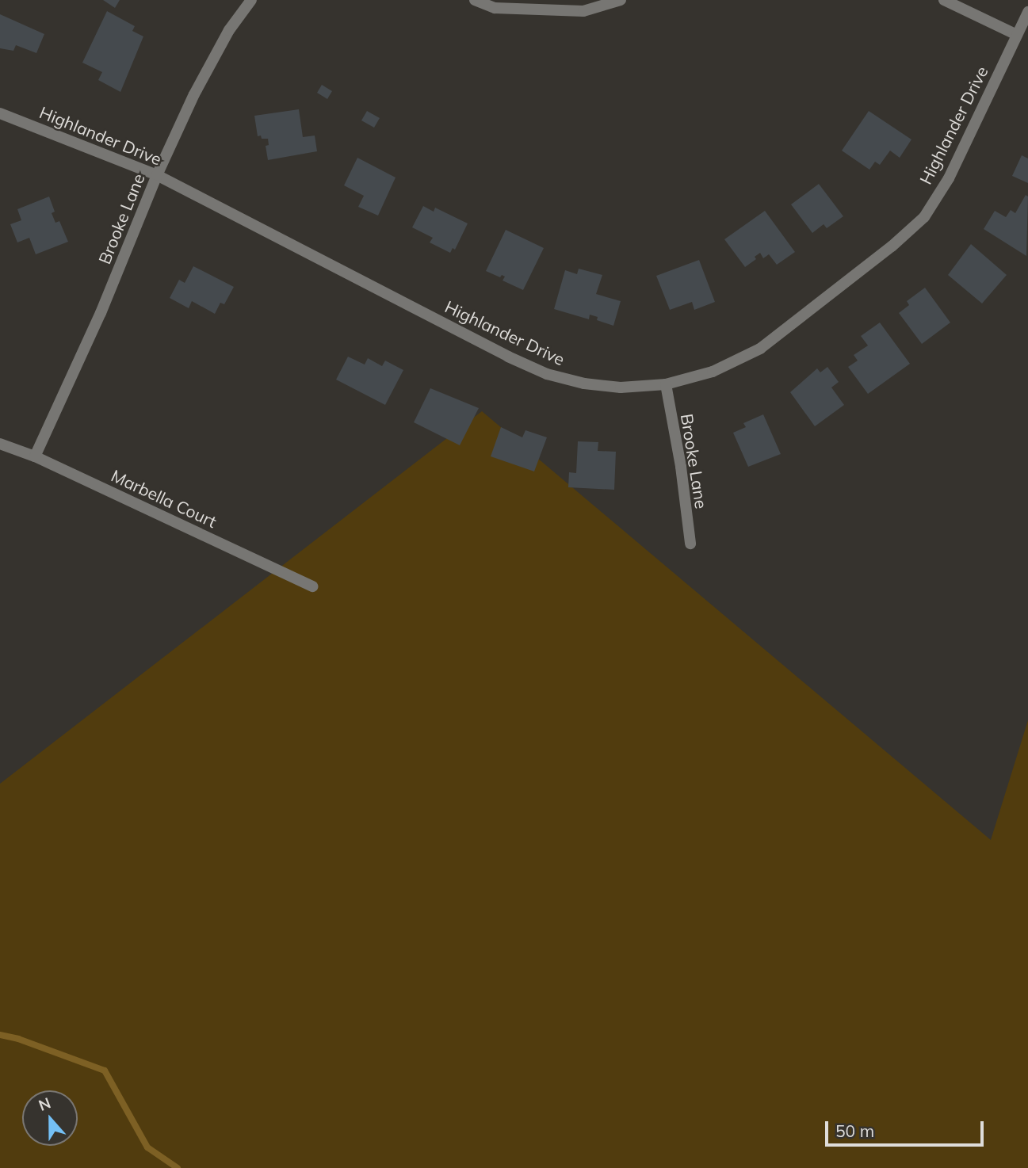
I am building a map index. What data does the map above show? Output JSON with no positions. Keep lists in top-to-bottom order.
{
  "streets": {
    "street": ["Highlander Drive", "Brooke Lane", "Marbella Court"]
  },
  "crossings": [
    ["Highlander Drive", "Brooke Lane"],
    ["Brooke Lane", "Marbella Court"]
  ],
  "scale_bar": "50 m",
  "north": "top"
}
